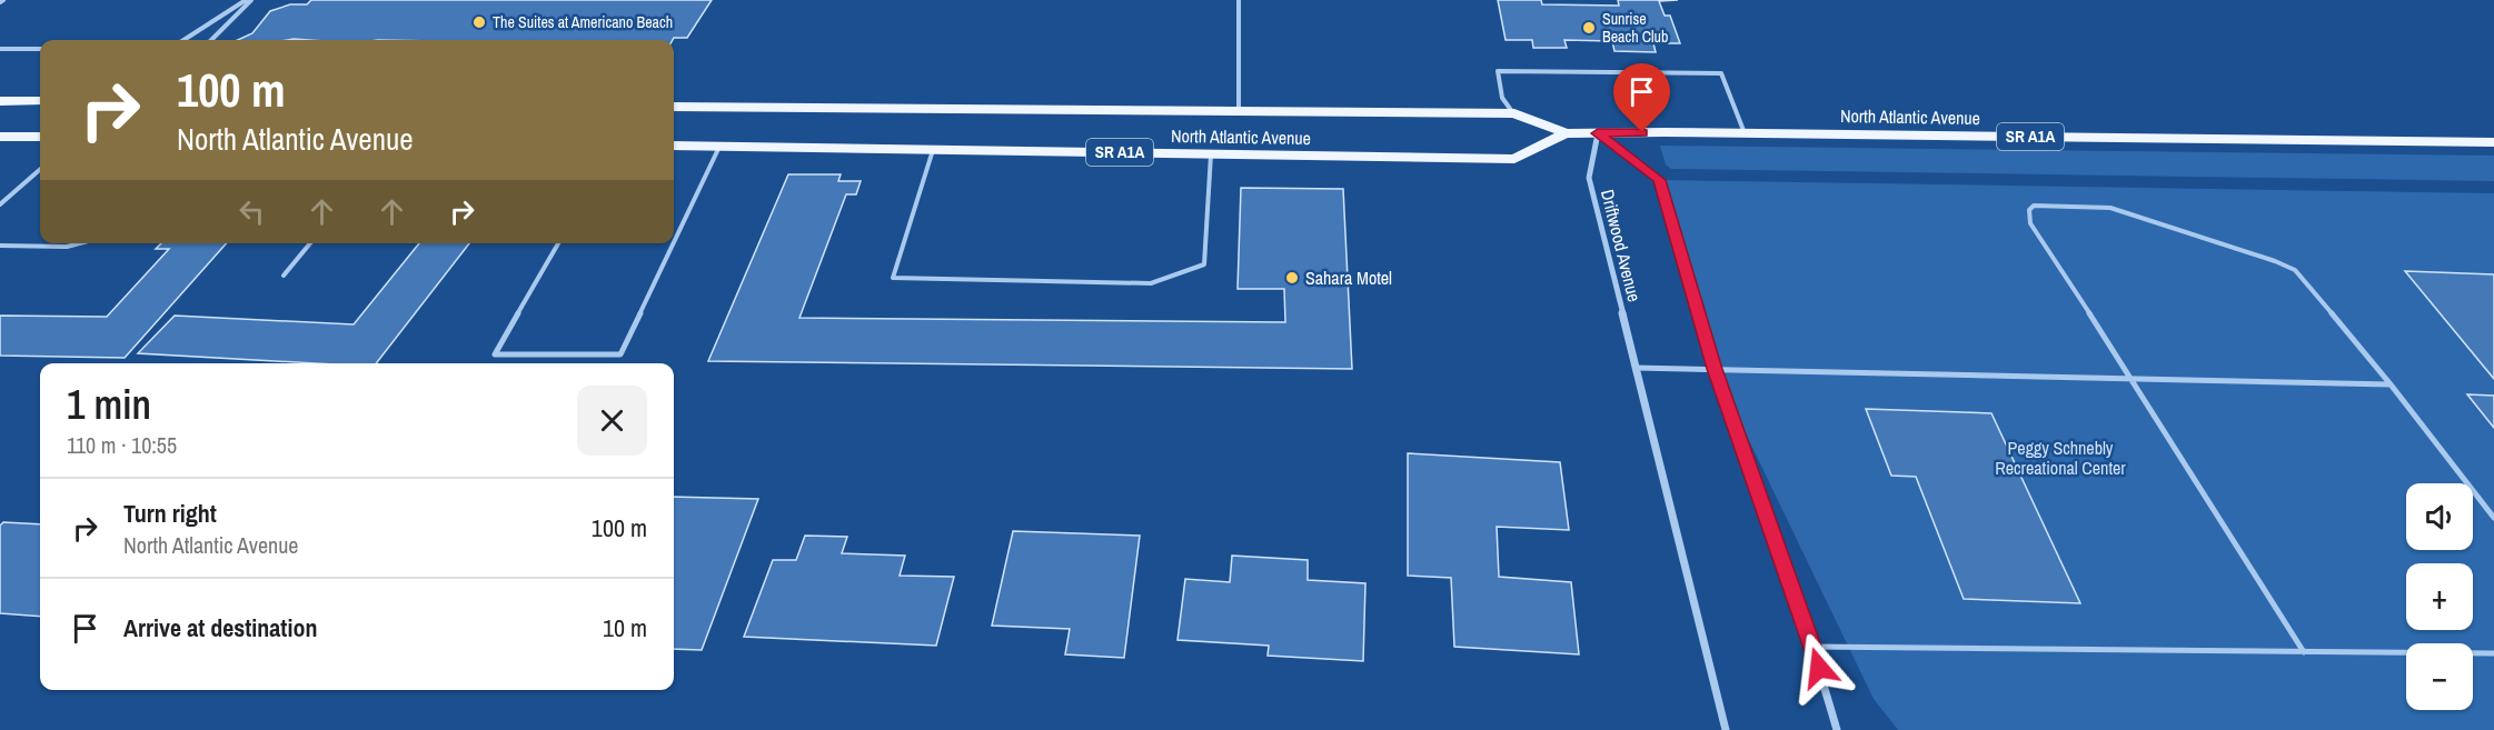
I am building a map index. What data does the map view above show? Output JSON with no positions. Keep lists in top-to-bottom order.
{
  "streets": {
    "main road": ["North Atlantic Avenue", "SR A1A"],
    "street": ["Driftwood Avenue"]
  },
  "crossings": [
    ["North Atlantic Avenue", "Driftwood Avenue"]
  ],
  "parks": ["Peggy Schnebly Recreational Center"],
  "places": ["The Suites at Americano Beach", "Sunrise Beach Club", "Sahara Motel"],
  "page": {
    "turn": ["100 m", "North Atlantic Avenue"],
    "heading": ["1 min", "110 m · 10:55"],
    "list": [
      {
        "name": "Turn right",
        "note": "North Atlantic Avenue",
        "value": "100 m"
      },
      {
        "name": "Arrive at destination",
        "value": "10 m"
      }
    ],
    "map_buttons": ["+", "−"]
  }
}
